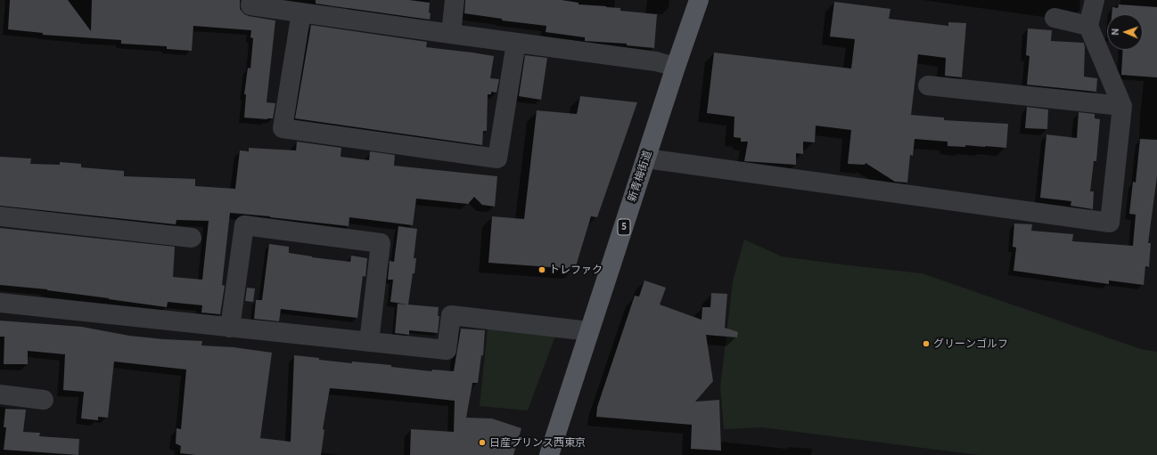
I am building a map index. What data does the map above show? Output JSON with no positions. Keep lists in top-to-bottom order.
{
  "streets": {
    "main road": ["新青梅街道", "5"]
  },
  "places": ["トレファク", "グリーンゴルフ", "日産プリンス西東京"],
  "north": "left"
}
